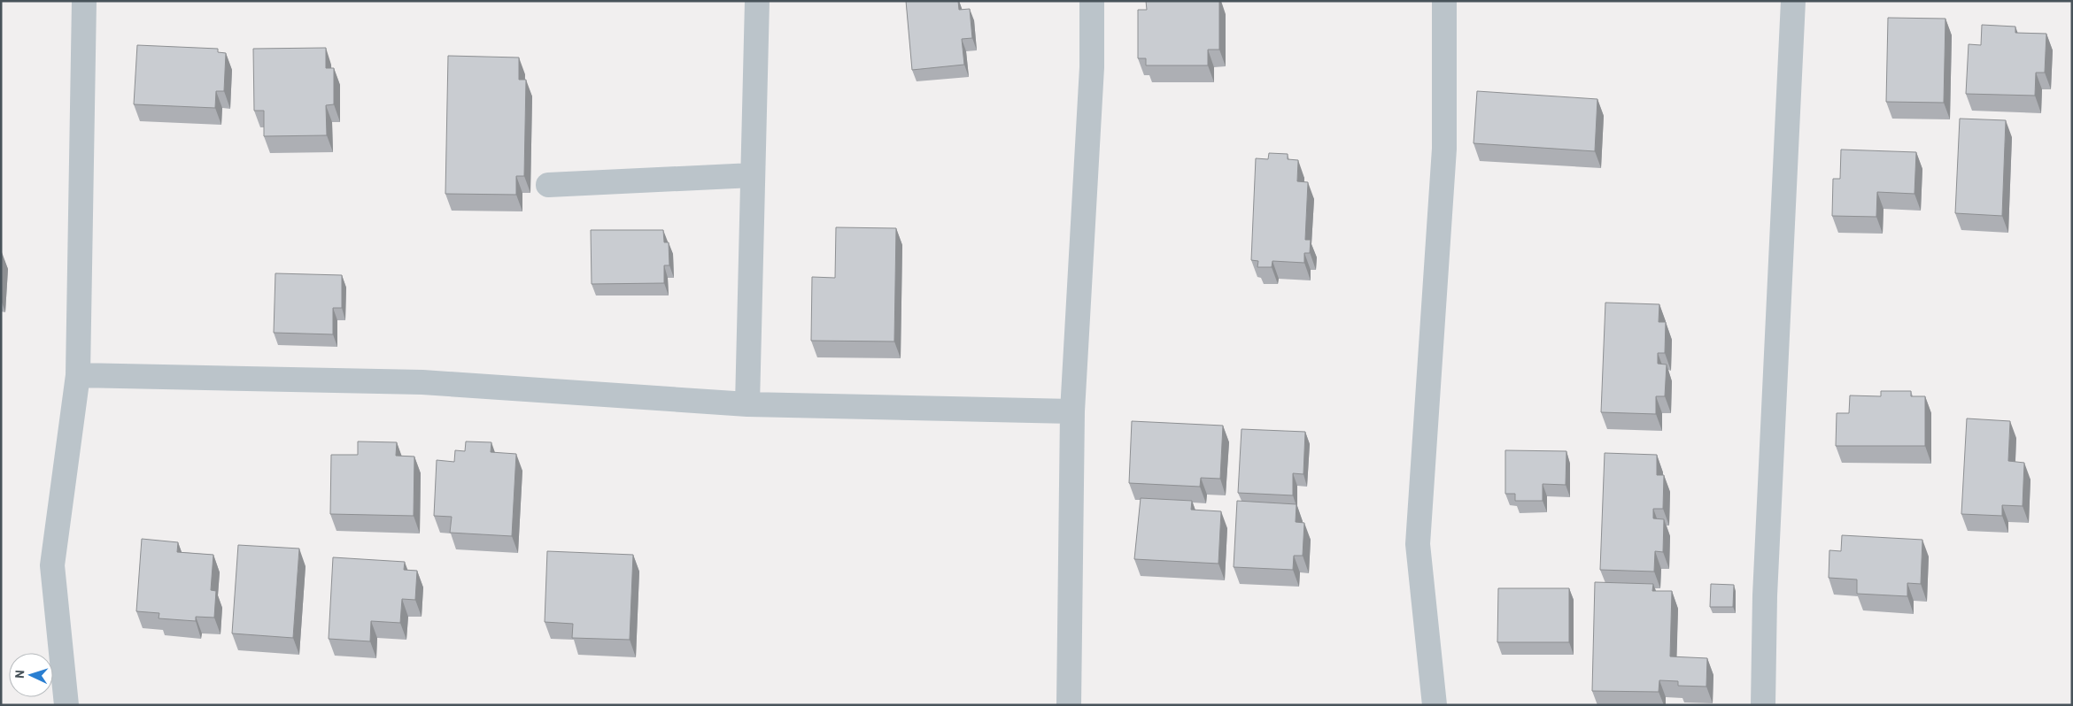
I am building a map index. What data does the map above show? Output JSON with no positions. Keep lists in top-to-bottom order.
{
  "north": "left"
}
